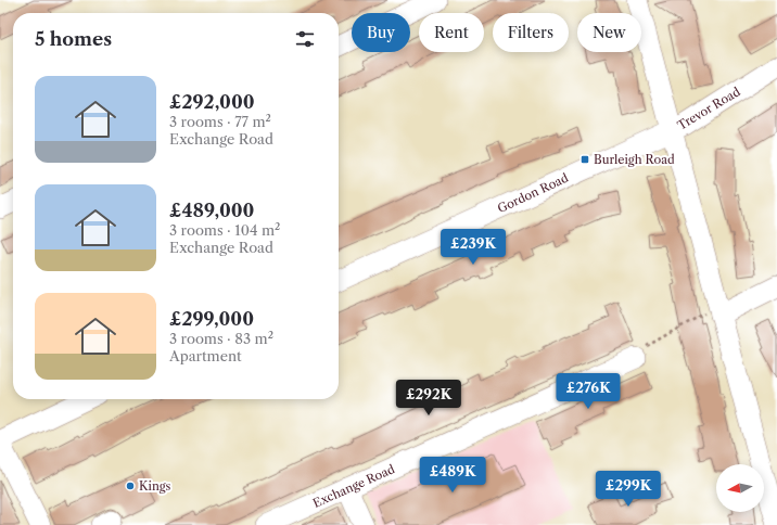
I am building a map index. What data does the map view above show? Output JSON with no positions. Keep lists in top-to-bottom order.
{
  "streets": {
    "street": ["Trevor Road", "Gordon Road", "Exchange Road"]
  },
  "crossings": [
    ["Trevor Road", "Gordon Road"]
  ],
  "places": {
    "transit": ["Burleigh Road"],
    "other": ["Kings"]
  },
  "north": "left",
  "page": {
    "chip": [
      "Buy",
      "Rent",
      "Filters",
      "New"
    ],
    "heading": "5 homes",
    "list": [
      {
        "name": "£292,000",
        "note": "3 rooms · 77 m² · Exchange Road"
      },
      {
        "name": "£489,000",
        "note": "3 rooms · 104 m² · Exchange Road"
      },
      {
        "name": "£299,000",
        "note": "3 rooms · 83 m² · Apartment"
      }
    ],
    "price": [
      "£239K",
      "£276K",
      "£292K",
      "£489K",
      "£299K"
    ]
  }
}
